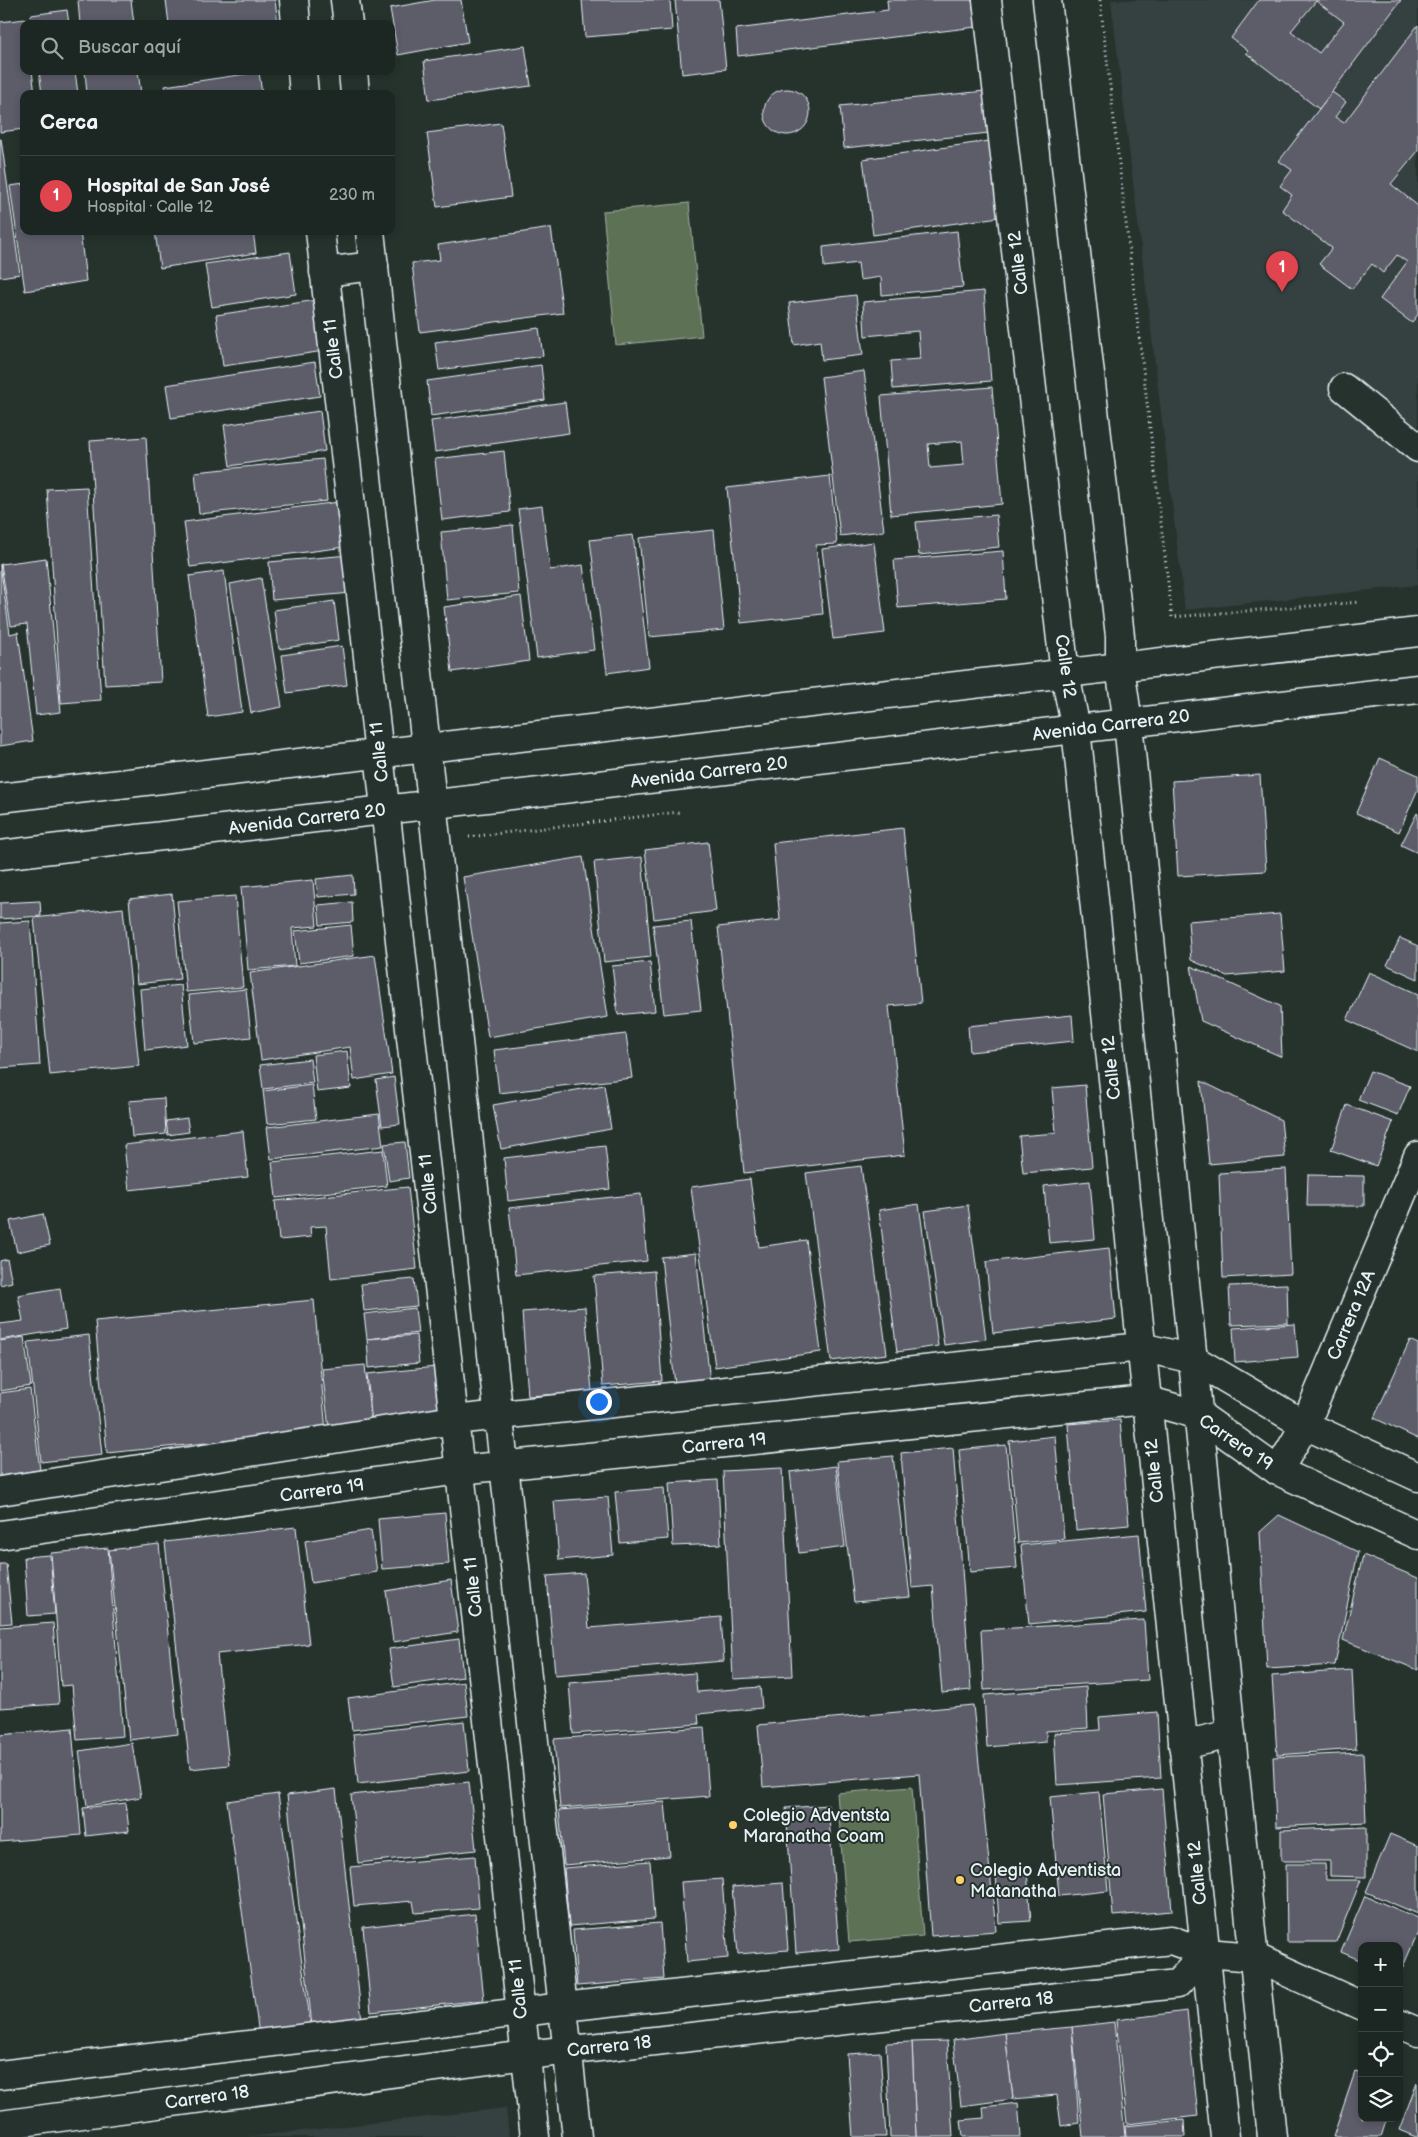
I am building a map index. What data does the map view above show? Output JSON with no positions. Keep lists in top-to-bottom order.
{
  "streets": {
    "street": [
      "Calle 12",
      "Calle 11",
      "Avenida Carrera 20",
      "Carrera 12A",
      "Carrera 19",
      "Carrera 18"
    ]
  },
  "crossings": [
    ["Calle 12", "Avenida Carrera 20"],
    ["Calle 12", "Carrera 19"],
    ["Calle 12", "Carrera 18"],
    ["Calle 11", "Avenida Carrera 20"],
    ["Calle 11", "Carrera 19"],
    ["Calle 11", "Carrera 18"],
    ["Carrera 12A", "Carrera 19"]
  ],
  "places": ["Colegio Adventsta Maranatha Coam", "Colegio Adventista Matanatha"],
  "page": {
    "search": "Buscar aquí",
    "heading": "Cerca",
    "list": [
      {
        "mark": "1",
        "name": "Hospital de San José",
        "note": "Hospital · Calle 12",
        "value": "230 m"
      }
    ],
    "pins": "1",
    "map_buttons": ["+", "−"]
  }
}
